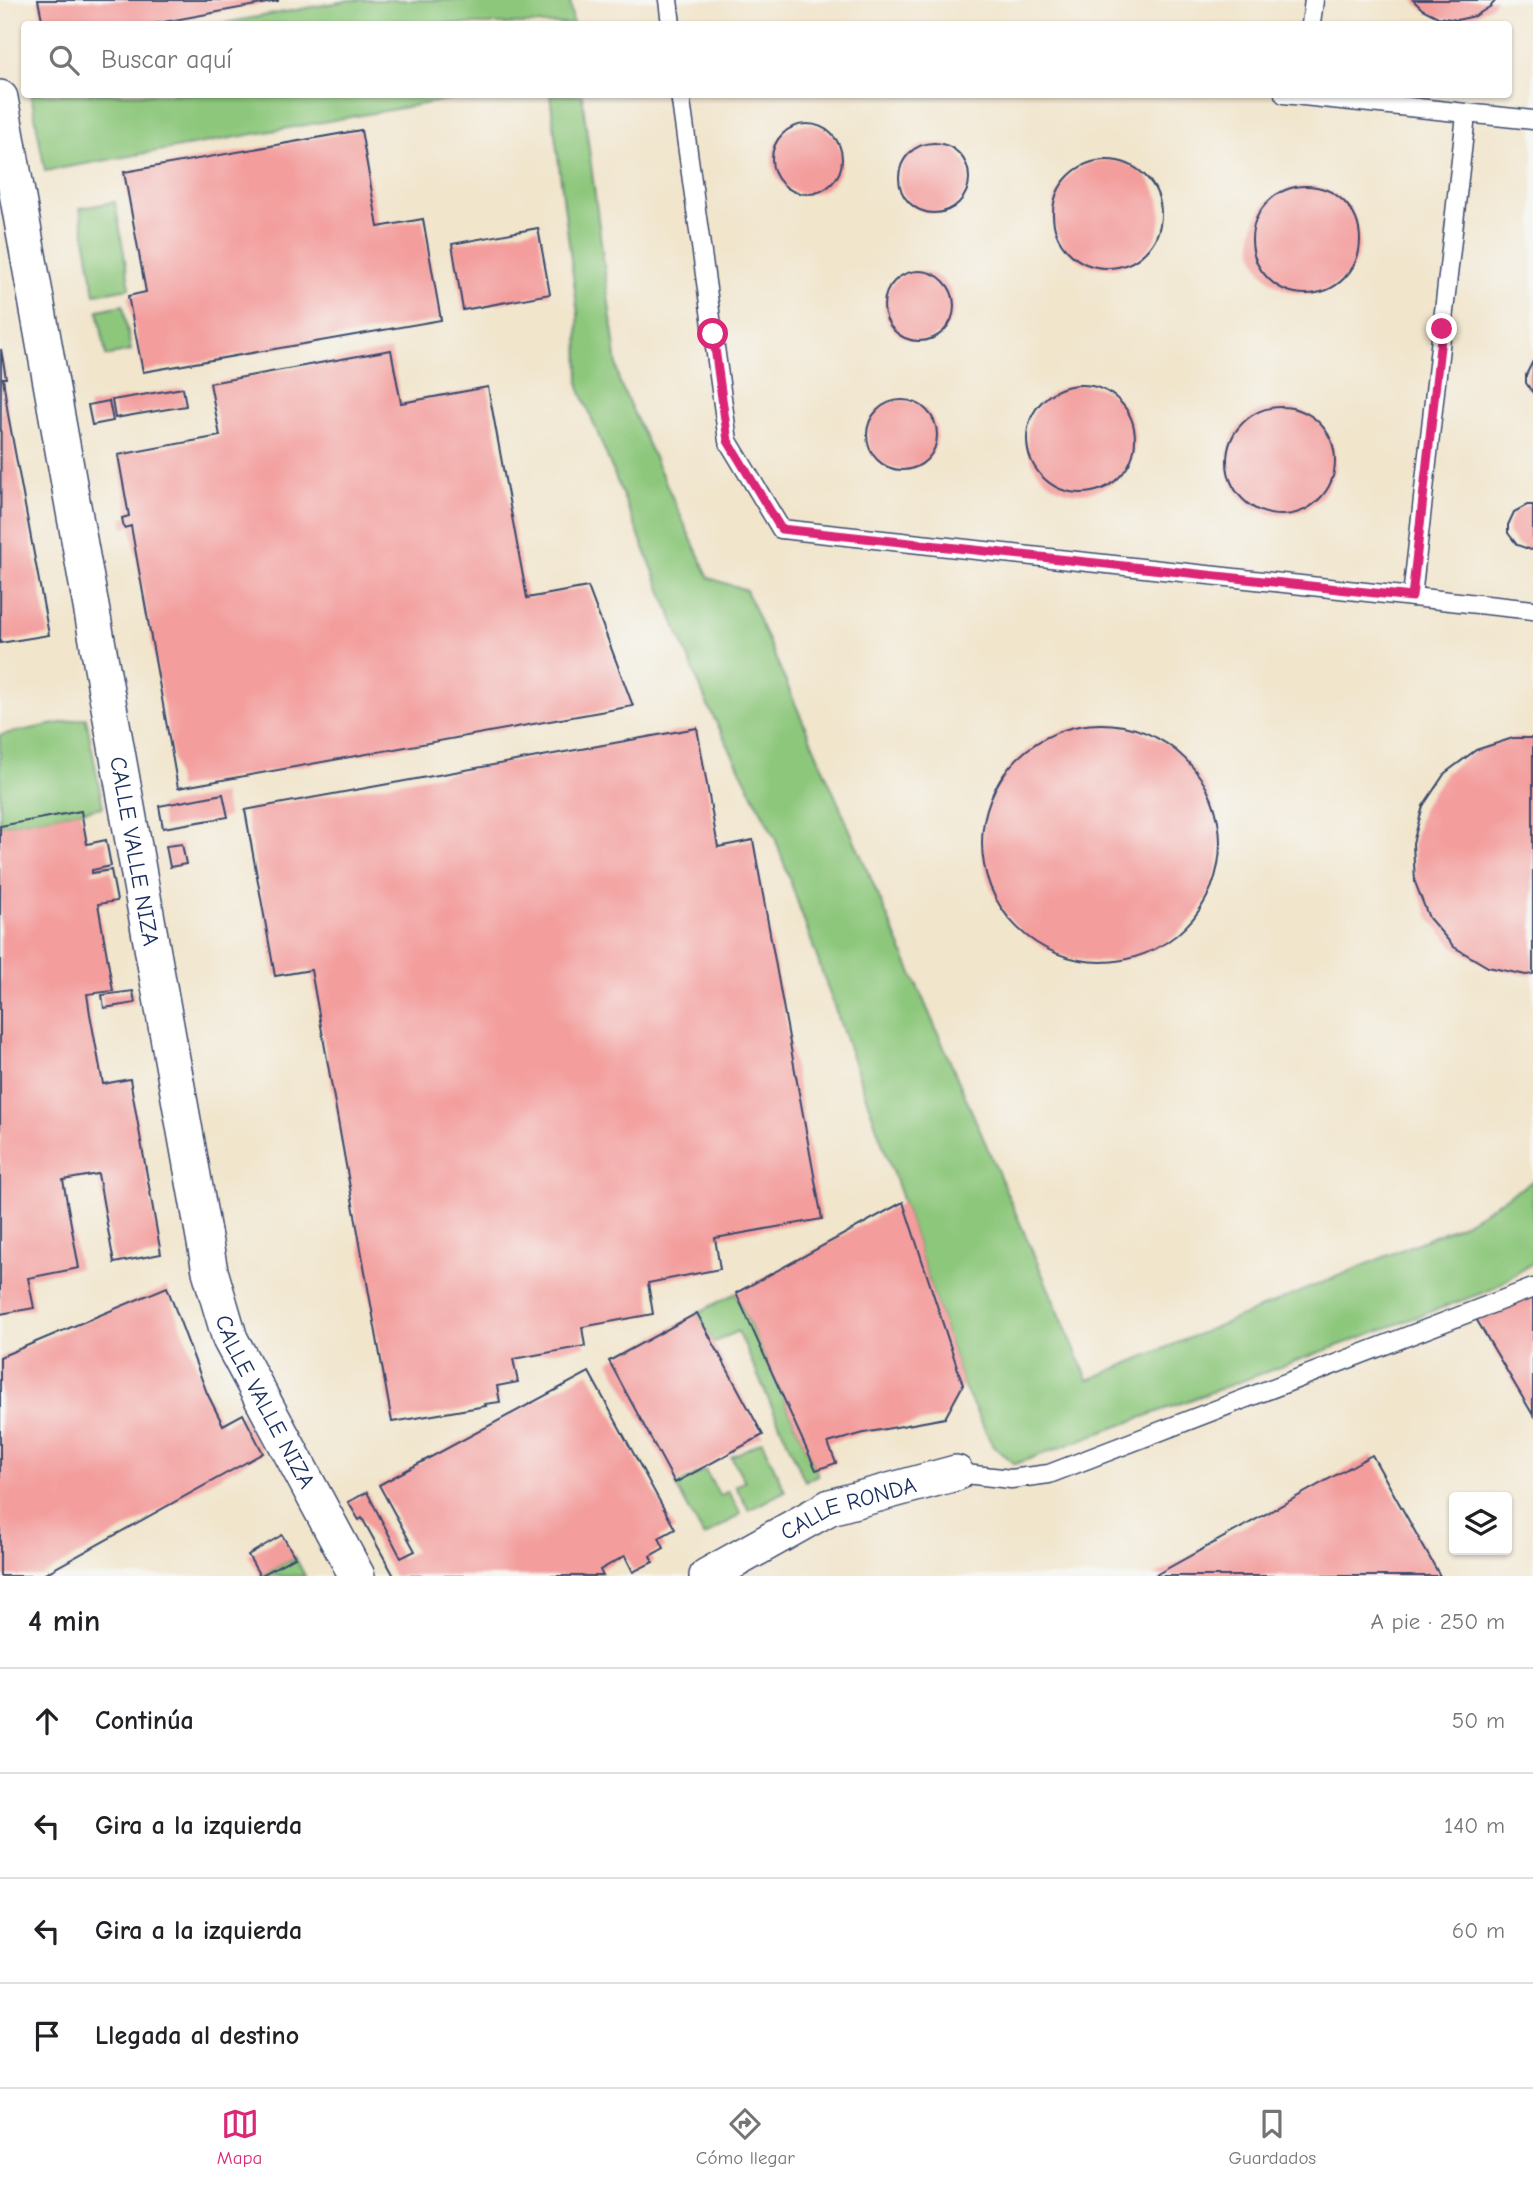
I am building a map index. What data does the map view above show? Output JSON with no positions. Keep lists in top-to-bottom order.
{
  "streets": {
    "street": ["CALLE VALLE NIZA", "CALLE RONDA"]
  },
  "page": {
    "search": "Buscar aquí",
    "heading": ["4 min", "A pie · 250 m"],
    "list": [
      ["Continúa", "50 m"],
      ["Gira a la izquierda", "140 m"],
      ["Gira a la izquierda", "60 m"],
      "Llegada al destino"
    ],
    "nav": ["Mapa", "Cómo llegar", "Guardados"]
  }
}
